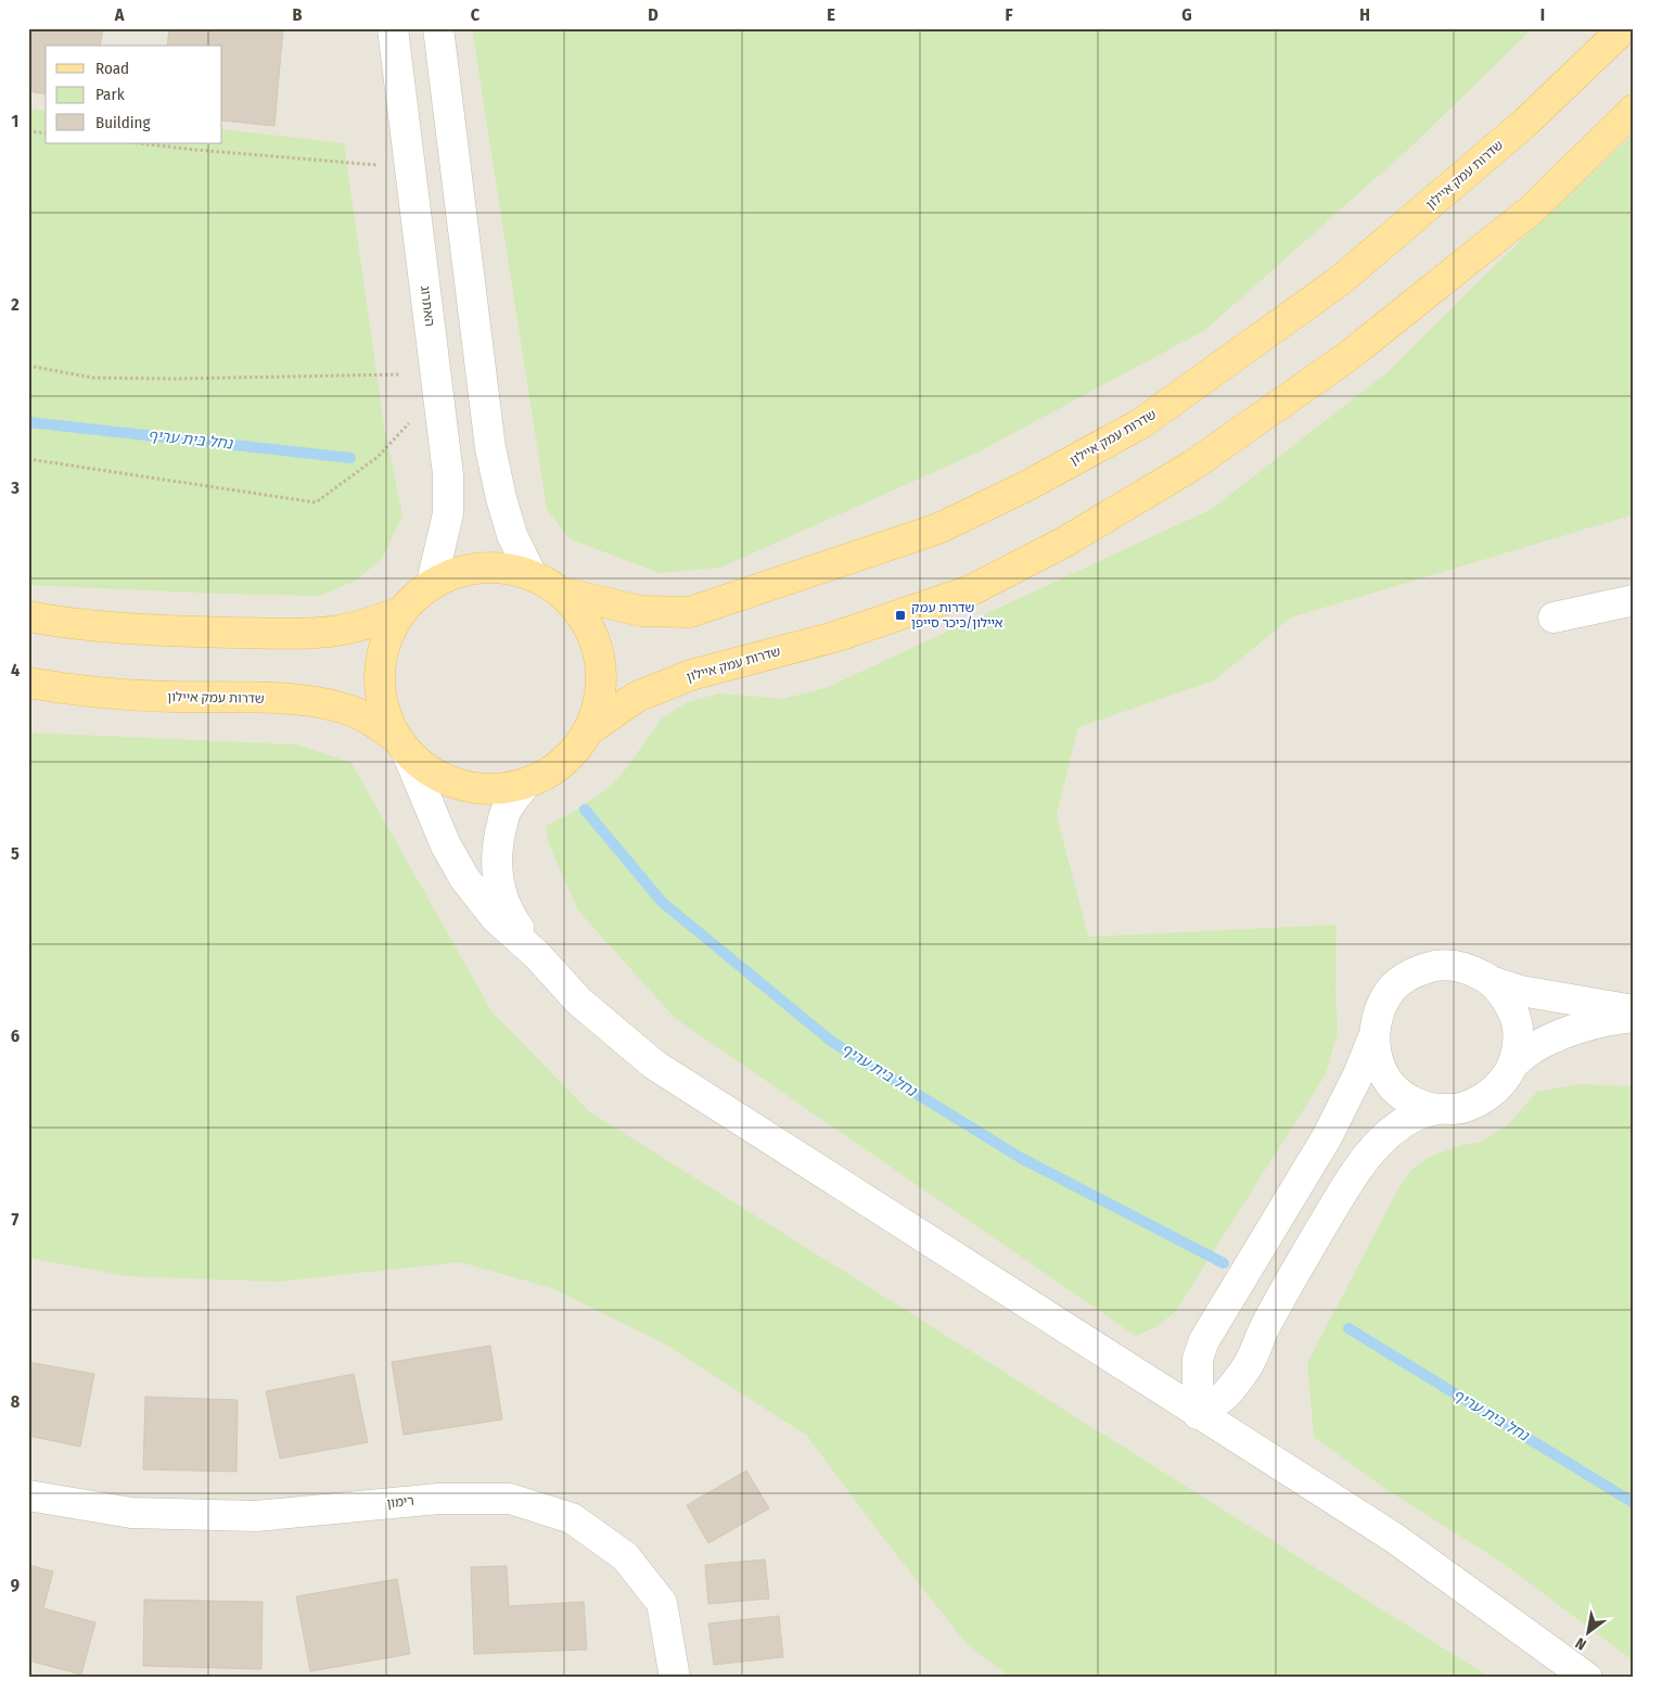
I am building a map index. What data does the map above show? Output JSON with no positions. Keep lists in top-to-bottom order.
{
  "streets": {
    "main road": ["שדרות עמק איילון"],
    "street": ["האתרוג", "רימון"]
  },
  "water": ["נחל בית עריף"],
  "places": {
    "transit": ["שדרות עמק איילון/כיכר סייפן"]
  },
  "legend": ["Road", "Park", "Building"],
  "north": "bottom left",
  "grid": {
    "columns": [
      "A",
      "B",
      "C",
      "D",
      "E",
      "F",
      "G",
      "H",
      "I"
    ],
    "rows": [
      "1",
      "2",
      "3",
      "4",
      "5",
      "6",
      "7",
      "8",
      "9"
    ]
  }
}
